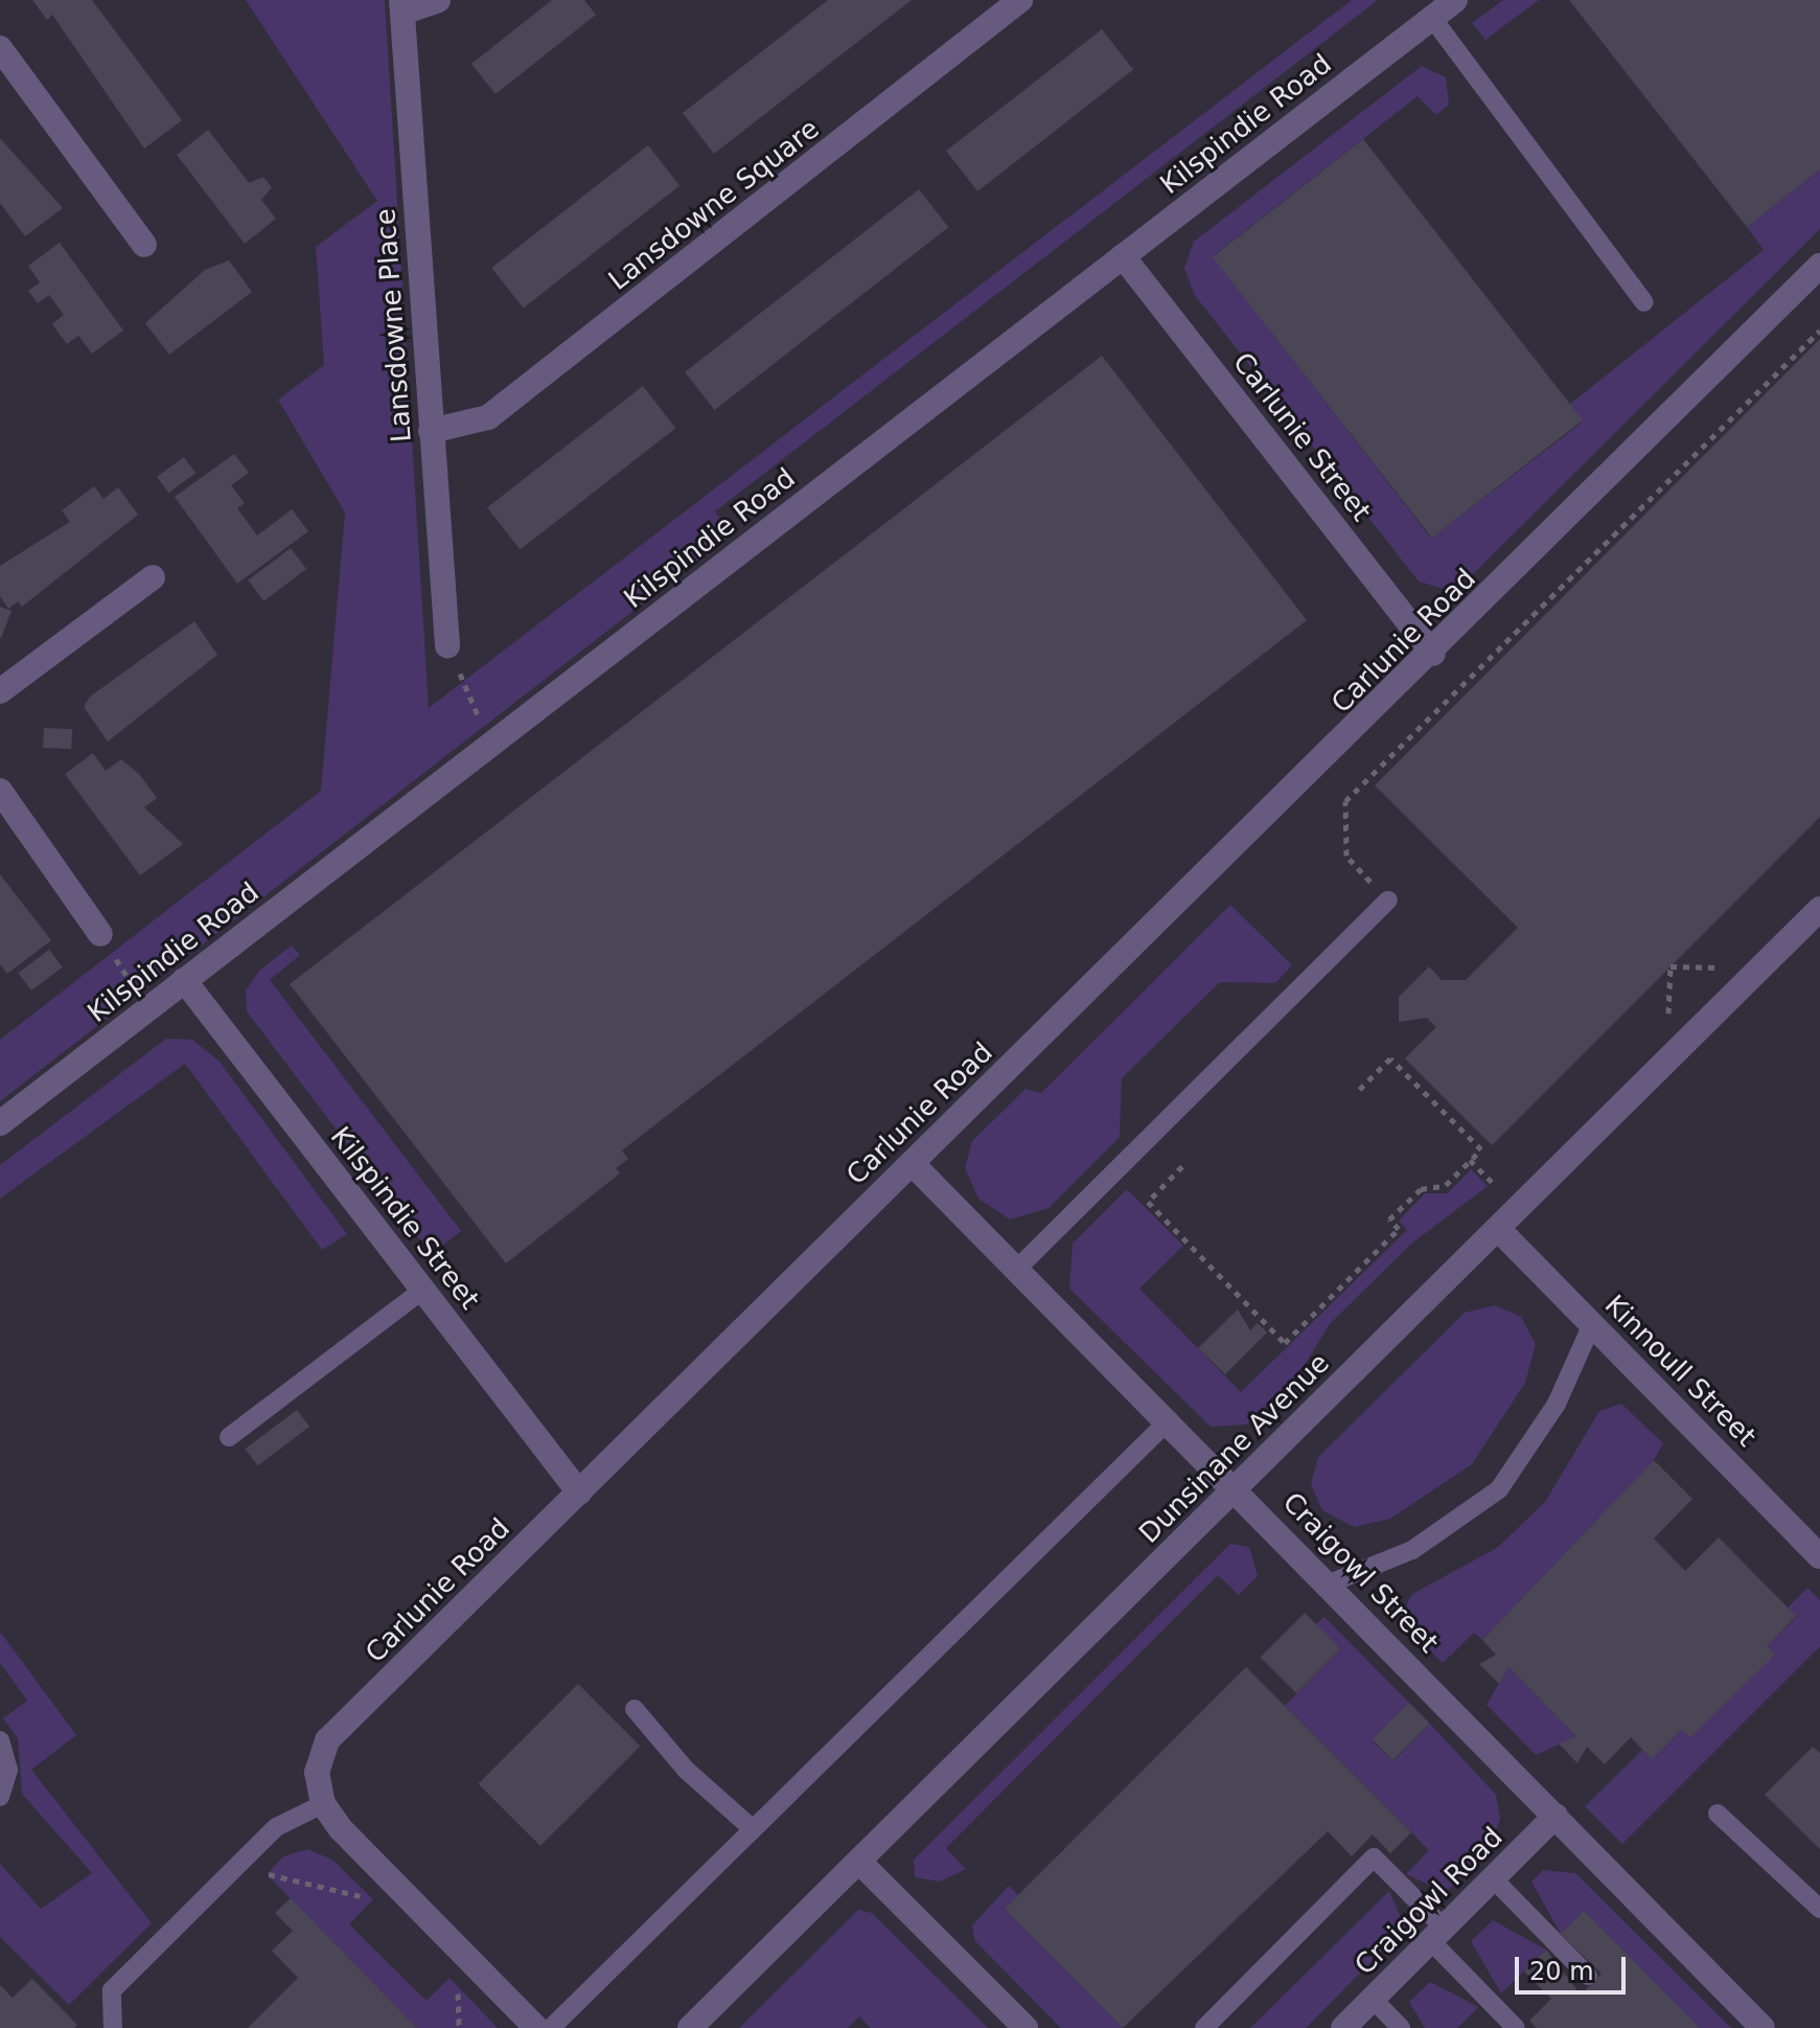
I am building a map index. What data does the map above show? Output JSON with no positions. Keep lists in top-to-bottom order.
{
  "streets": {
    "street": [
      "Kilspindie Road",
      "Lansdowne Square",
      "Lansdowne Place",
      "Carlunie Street",
      "Carlunie Road",
      "Kilspindie Street",
      "Kinnoull Street",
      "Dunsinane Avenue",
      "Craigowl Street",
      "Craigowl Road"
    ]
  },
  "crossings": [
    ["Kilspindie Road", "Carlunie Street"],
    ["Kilspindie Road", "Kilspindie Street"],
    ["Lansdowne Square", "Lansdowne Place"],
    ["Carlunie Street", "Carlunie Road"],
    ["Carlunie Road", "Kilspindie Street"],
    ["Carlunie Road", "Craigowl Street"],
    ["Kinnoull Street", "Dunsinane Avenue"],
    ["Dunsinane Avenue", "Craigowl Street"],
    ["Craigowl Street", "Craigowl Road"]
  ],
  "scale_bar": "20 m"
}
